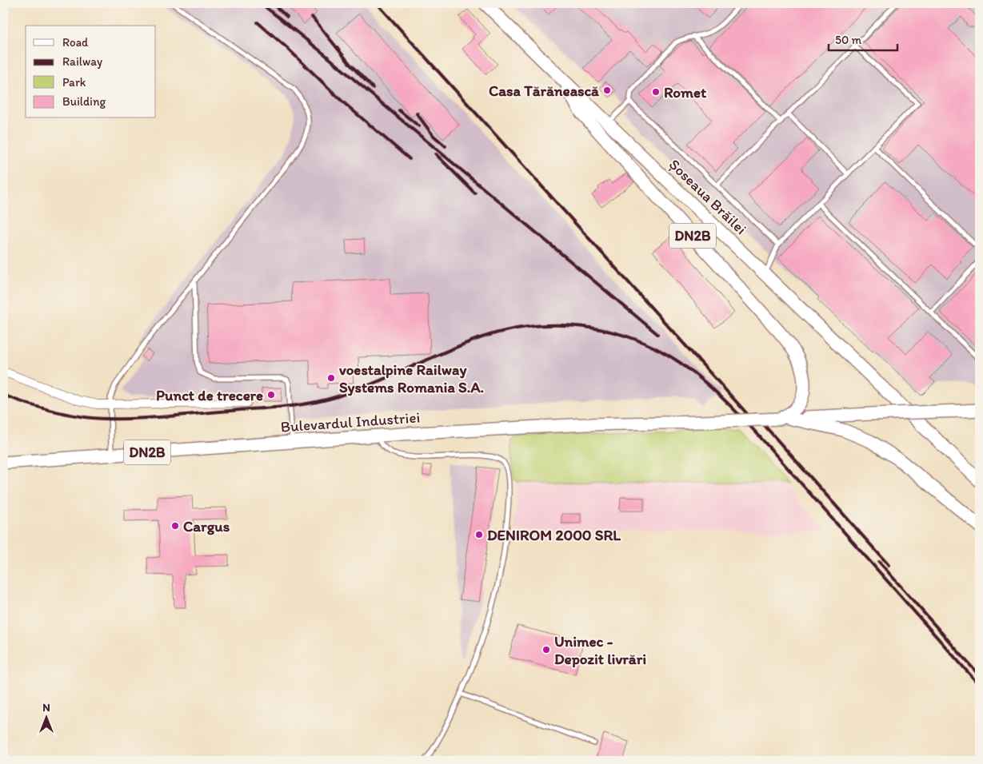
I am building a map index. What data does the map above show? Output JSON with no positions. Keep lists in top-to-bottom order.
{
  "streets": {
    "main road": ["Șoseaua Brăilei", "DN2B", "Bulevardul Industriei"]
  },
  "crossings": [
    ["Șoseaua Brăilei", "DN2B"],
    ["DN2B", "Bulevardul Industriei"]
  ],
  "places": [
    "Casa Tărănească",
    "Romet",
    "voestalpine Railway Systems Romania S.A.",
    "Punct de trecere",
    "Cargus",
    "DENIROM 2000 SRL",
    "Unimec - Depozit livrări"
  ],
  "legend": [
    "Road",
    "Railway",
    "Park",
    "Building"
  ],
  "scale_bar": "50 m",
  "north": "top"
}
